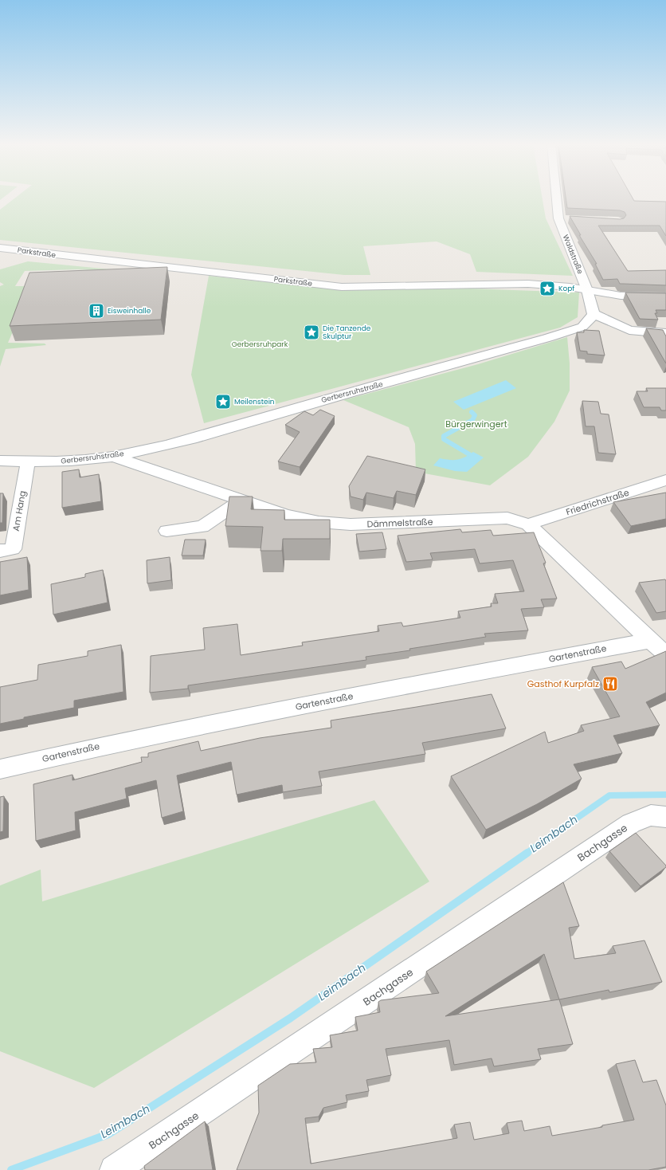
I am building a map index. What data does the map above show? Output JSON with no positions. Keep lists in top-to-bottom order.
{
  "streets": {
    "street": [
      "Parkstraße",
      "Waldstraße",
      "Gerbersruhstraße",
      "Friedrichstraße",
      "Am Hang",
      "Dämmelstraße",
      "Gartenstraße",
      "Bachgasse"
    ]
  },
  "crossings": [
    ["Parkstraße", "Waldstraße"],
    ["Gerbersruhstraße", "Am Hang"],
    ["Gerbersruhstraße", "Dämmelstraße"],
    ["Friedrichstraße", "Dämmelstraße"],
    ["Dämmelstraße", "Gartenstraße"]
  ],
  "water": ["Leimbach"],
  "parks": ["Gerbersruhpark", "Bürgerwingert"],
  "places": {
    "place": ["Kopf", "Die Tanzende Skulptur", "Meilenstein"],
    "building": ["Eisweinhalle"],
    "restaurant": ["Gasthof Kurpfalz"]
  }
}
